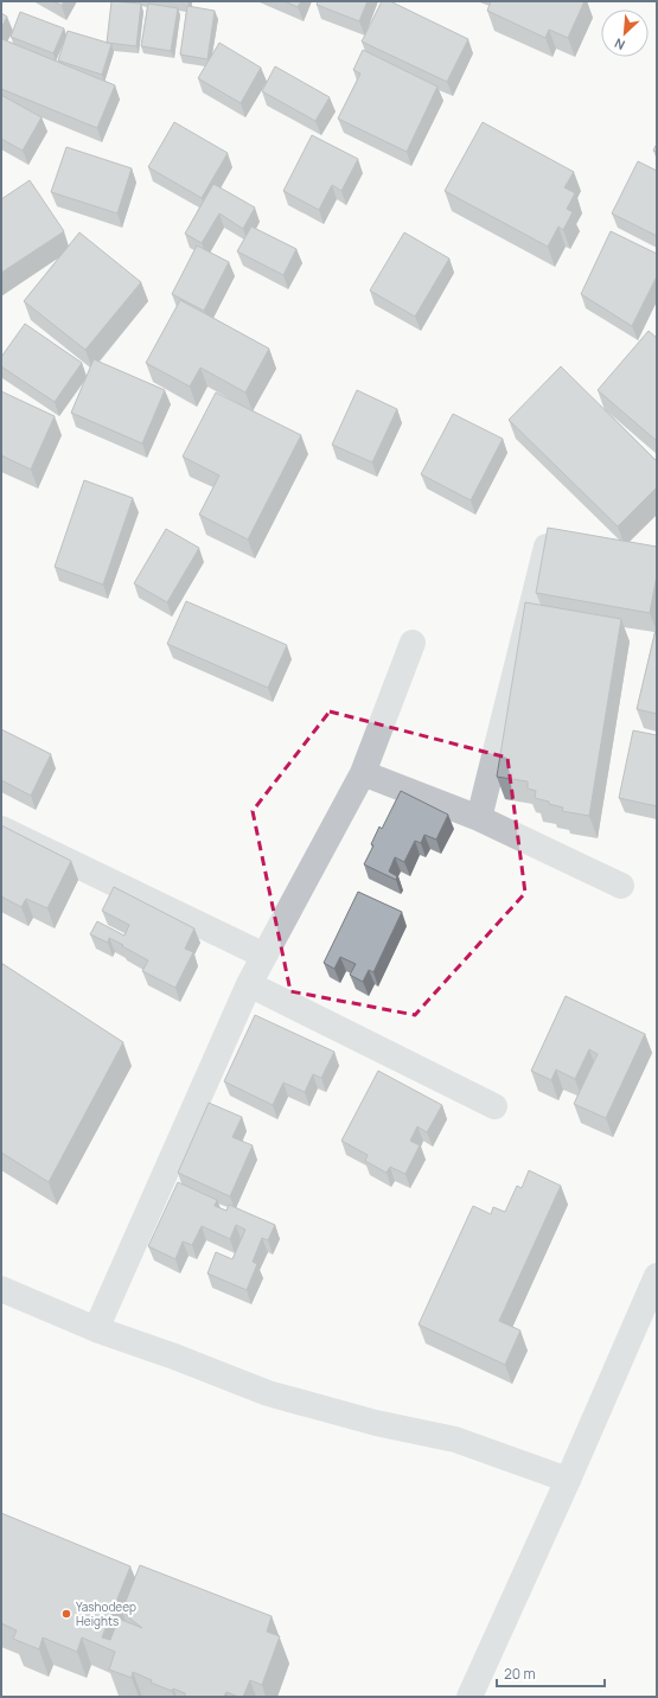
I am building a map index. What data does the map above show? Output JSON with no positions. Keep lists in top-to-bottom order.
{
  "places": ["Yashodeep Heights"],
  "scale_bar": "20 m",
  "north": "bottom left"
}
